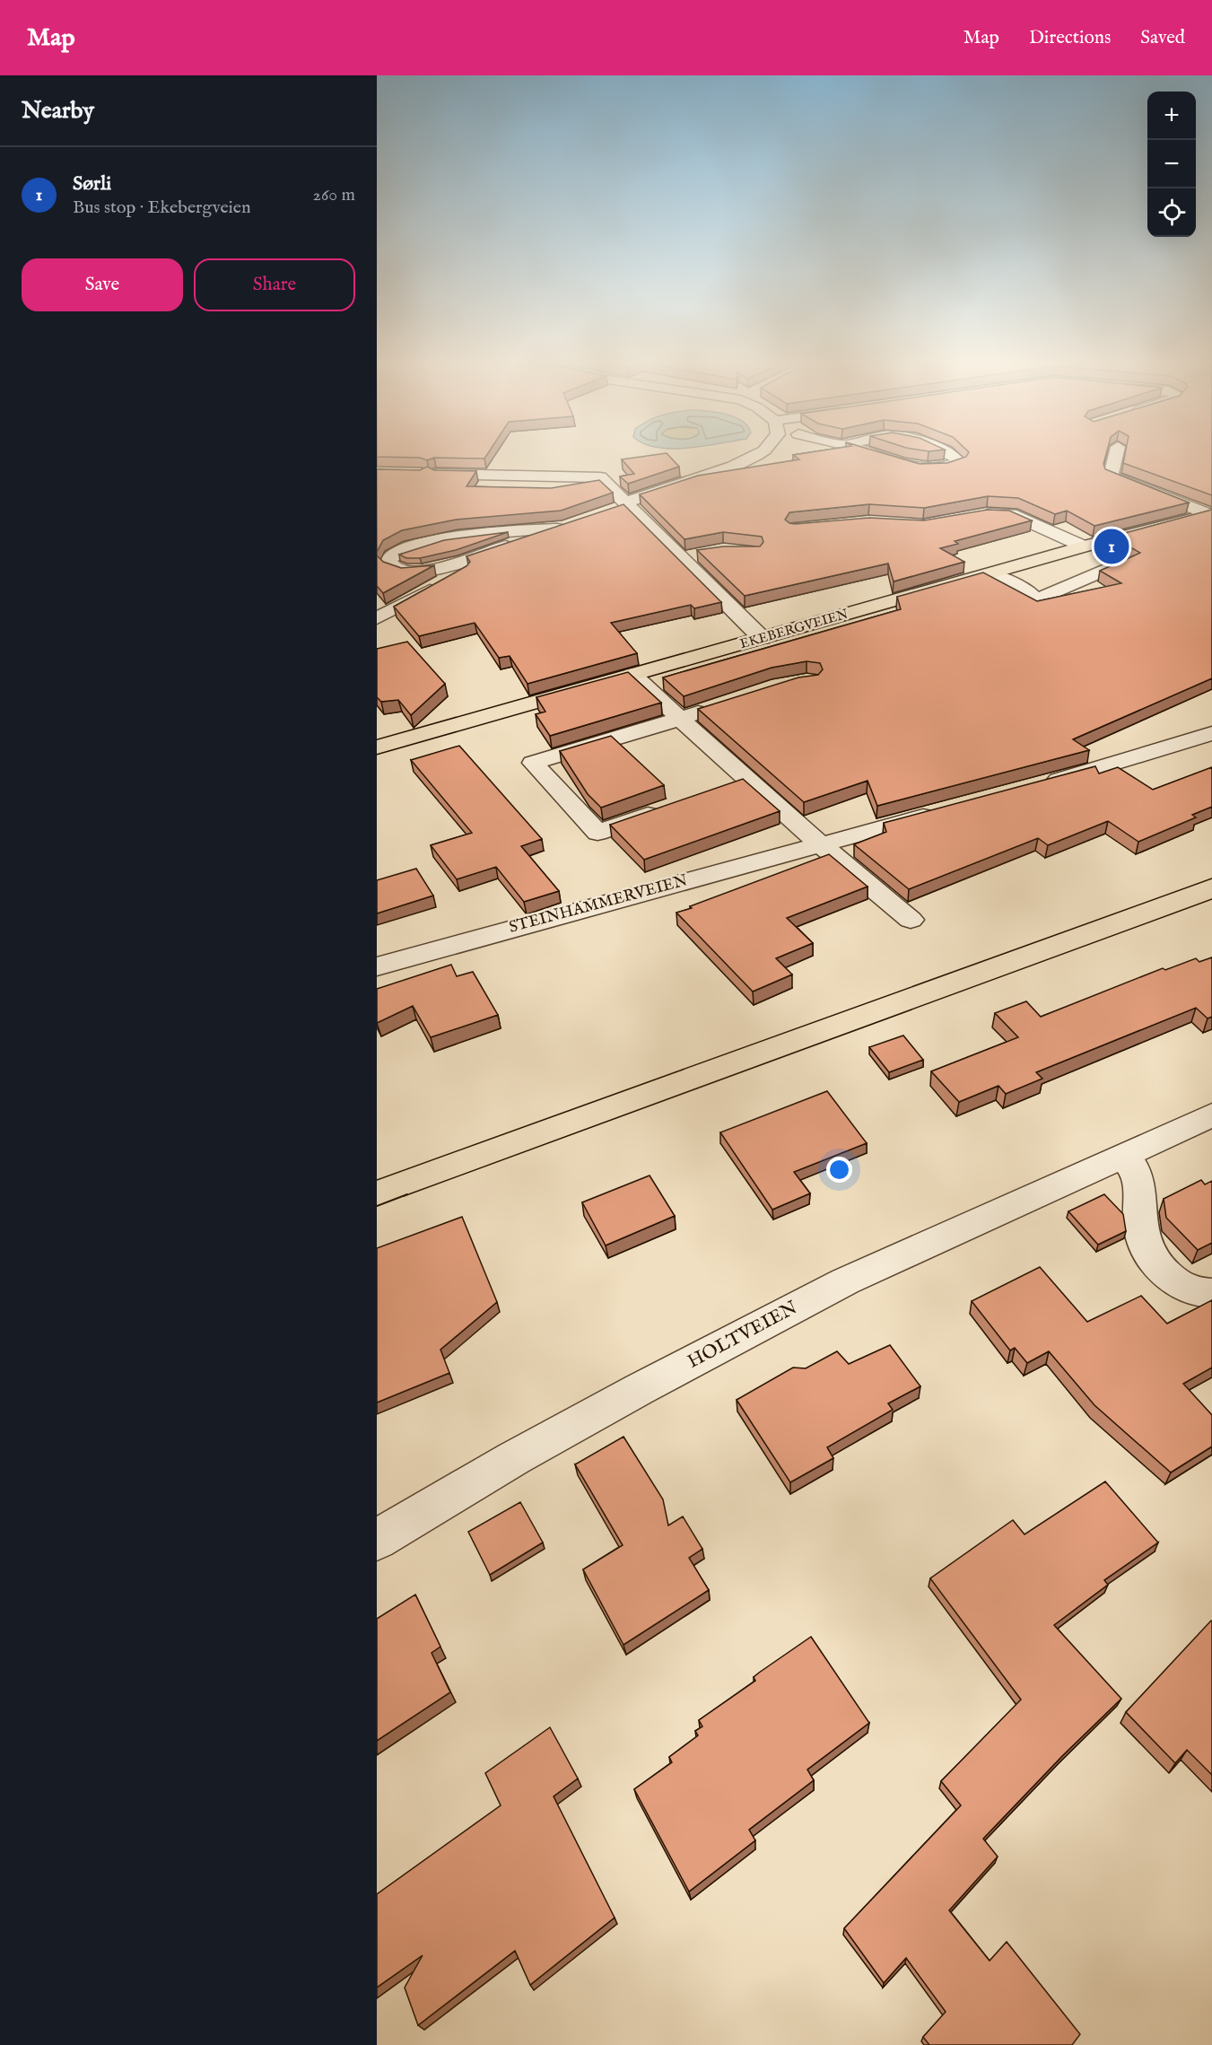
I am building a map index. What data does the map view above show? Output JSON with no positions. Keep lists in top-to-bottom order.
{
  "streets": {
    "main road": ["EKEBERGVEIEN"],
    "street": ["STEINHAMMERVEIEN", "HOLTVEIEN"]
  },
  "page": {
    "header": "Map",
    "nav": ["Map", "Directions", "Saved"],
    "heading": "Nearby",
    "map_buttons": ["+", "−"],
    "list": [
      {
        "mark": "1",
        "name": "Sørli",
        "note": "Bus stop · Ekebergveien",
        "value": "260 m"
      }
    ],
    "buttons": ["Save", "Share"],
    "pins": "1"
  }
}
